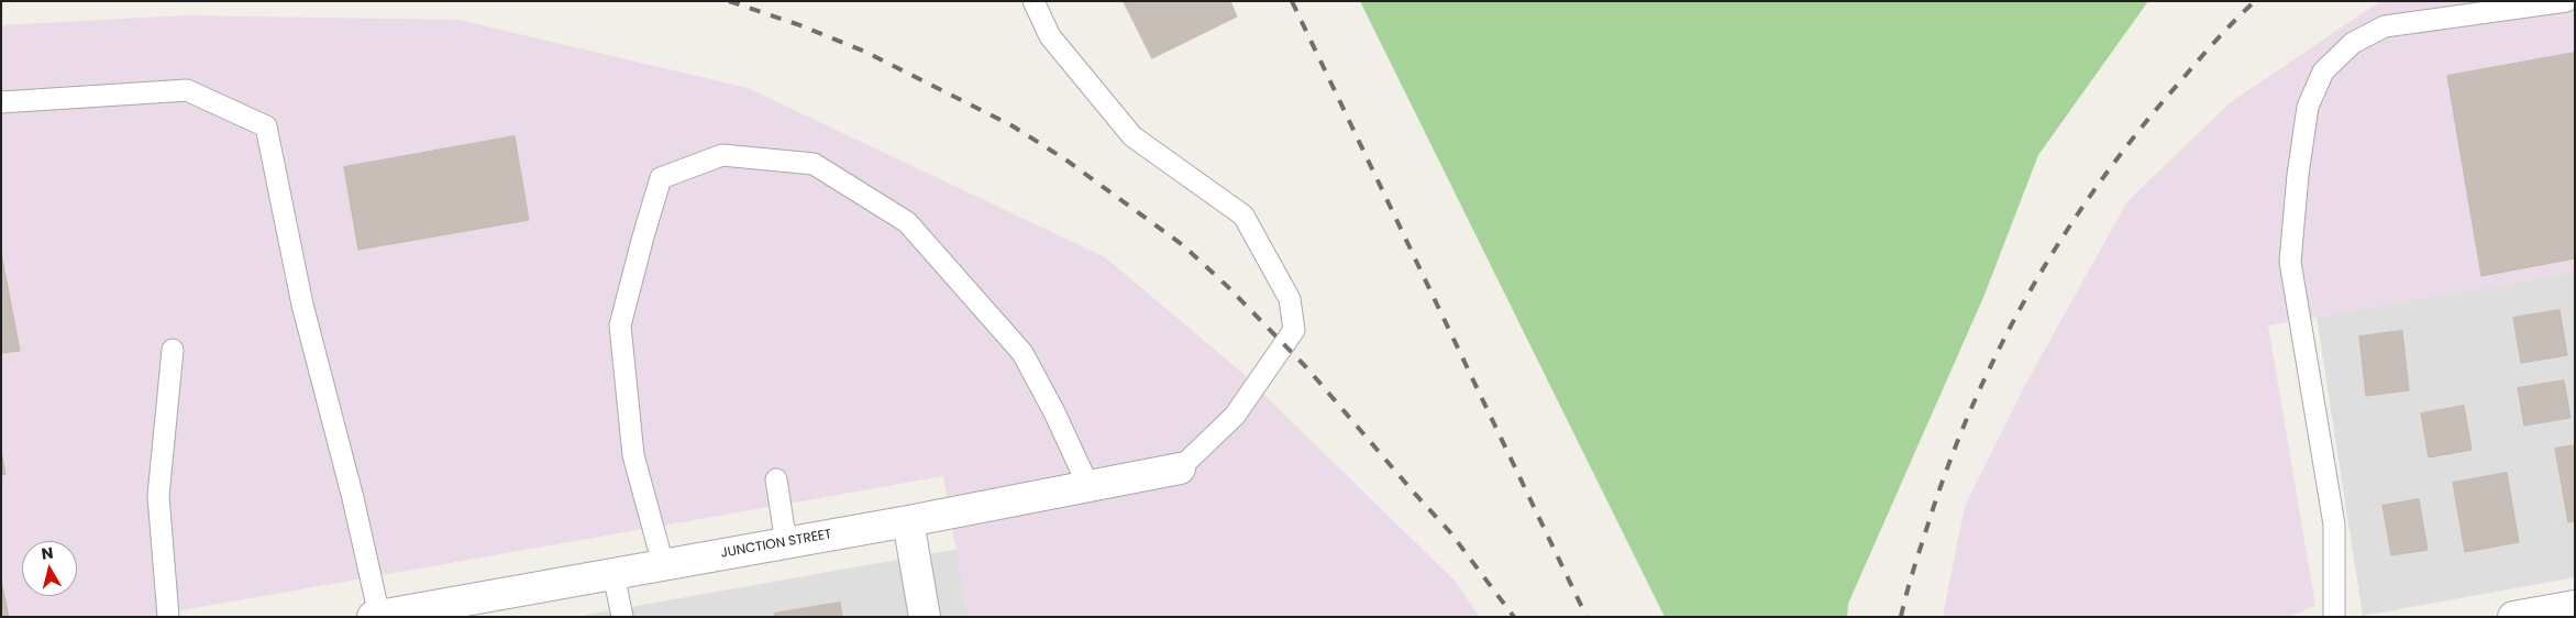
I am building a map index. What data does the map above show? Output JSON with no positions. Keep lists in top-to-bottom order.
{
  "streets": {
    "street": ["JUNCTION STREET"]
  },
  "north": "top"
}
